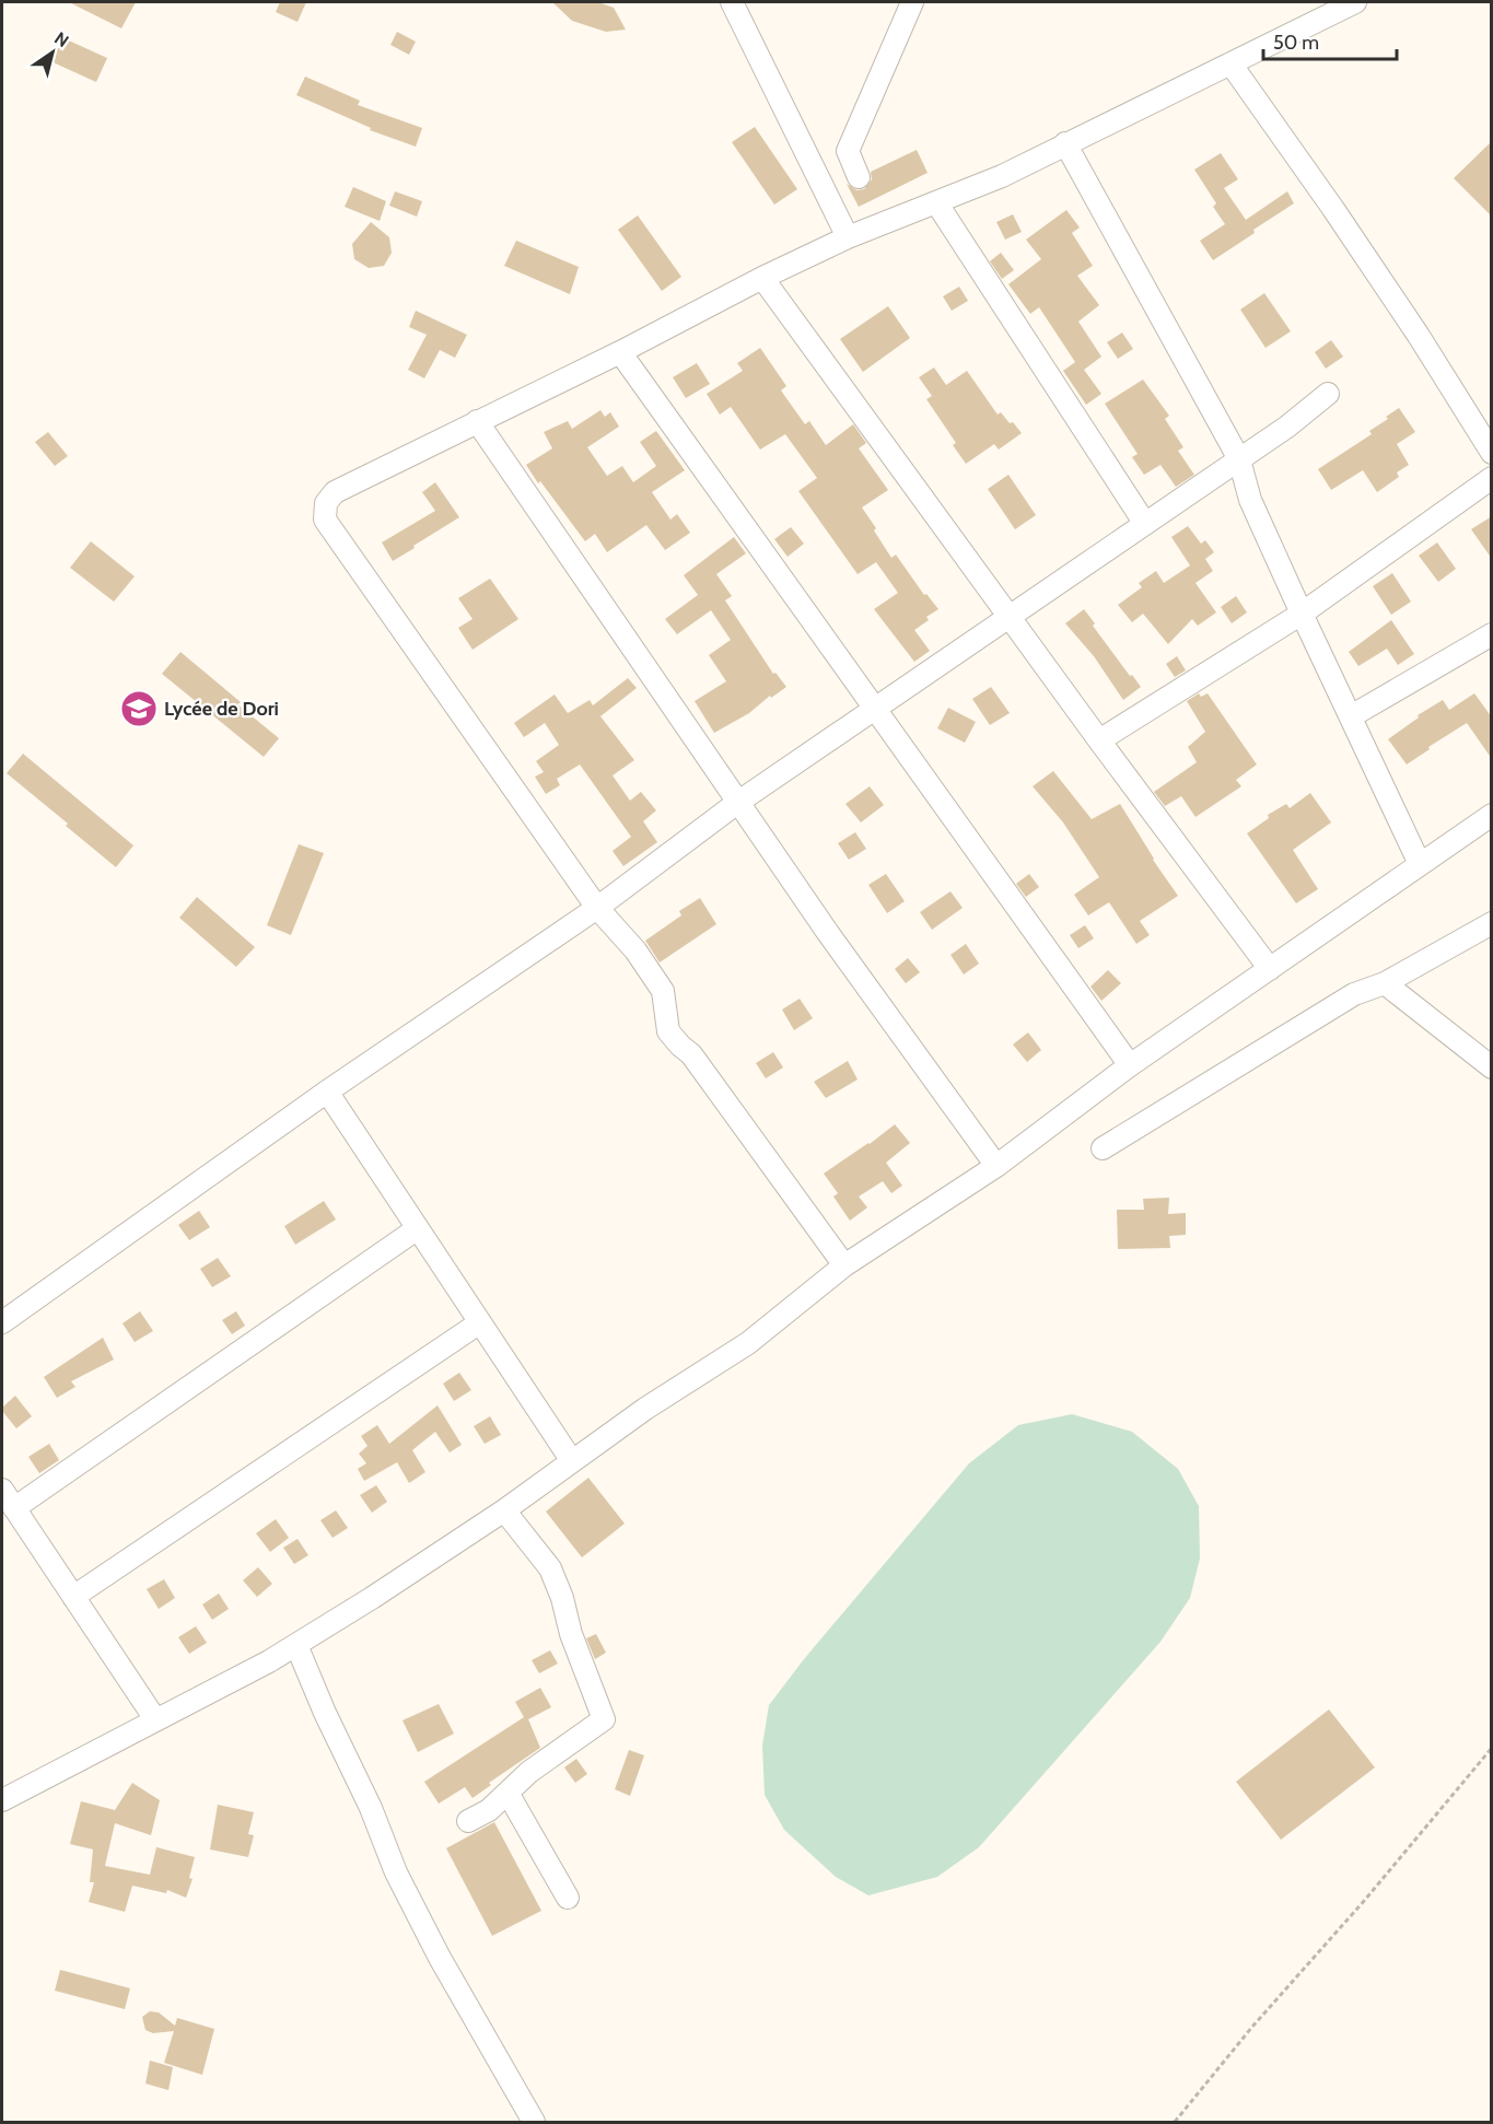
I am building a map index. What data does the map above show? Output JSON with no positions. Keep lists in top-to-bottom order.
{
  "places": {
    "school or university": ["Lycée de Dori"]
  },
  "scale_bar": "50 m",
  "north": "top right"
}
